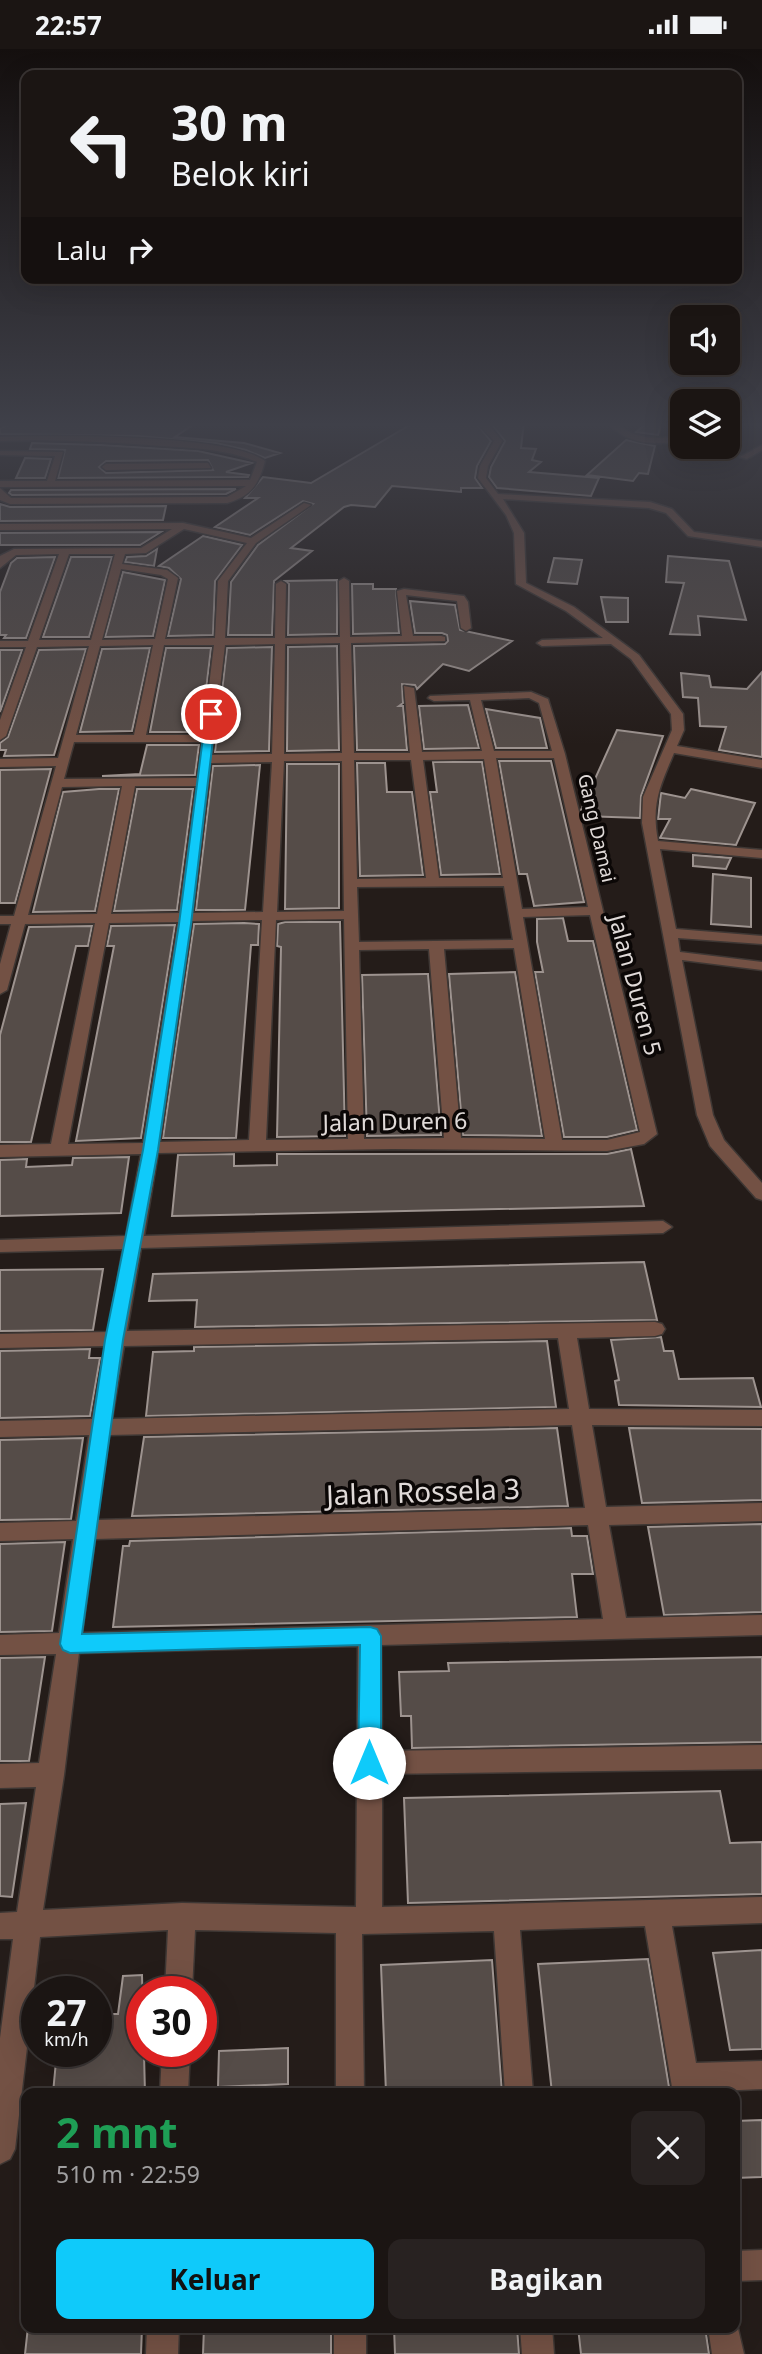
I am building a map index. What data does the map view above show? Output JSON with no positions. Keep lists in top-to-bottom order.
{
  "streets": {
    "street": [
      "Gang Damai",
      "Jalan Duren 5",
      "Jalan Duren 6",
      "Jalan Rossela 3"
    ]
  },
  "crossings": [
    ["Gang Damai", "Jalan Duren 5"],
    ["Jalan Duren 5", "Jalan Duren 6"]
  ],
  "page": {
    "status": "22:57",
    "turn": ["30 m", "Belok kiri"],
    "then": "Lalu",
    "speed": "27 km/h",
    "limit": "30",
    "heading": ["2 mnt", "510 m · 22:59"],
    "buttons": ["Keluar", "Bagikan"]
  }
}
